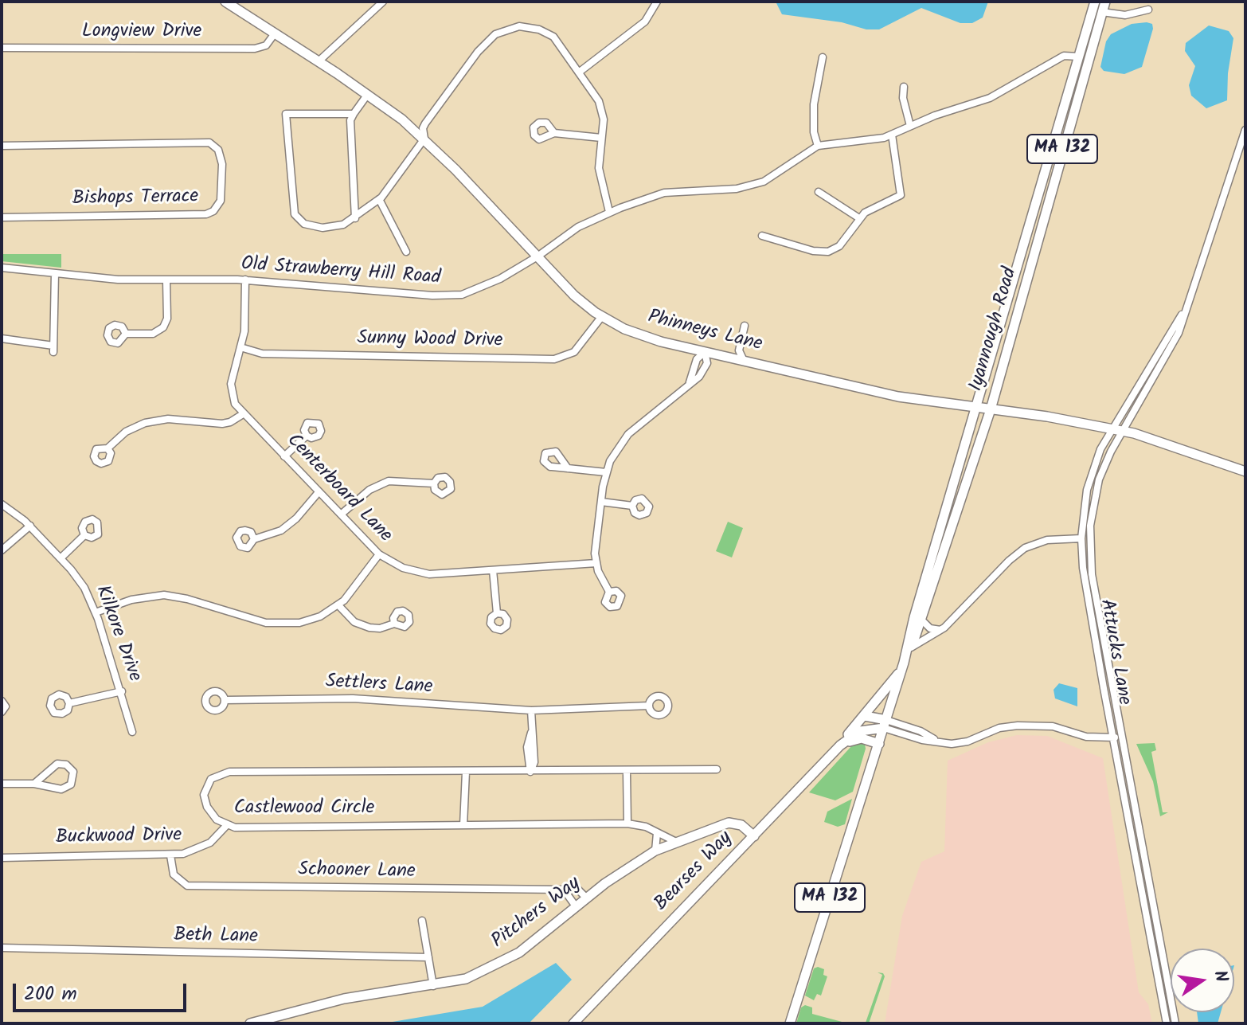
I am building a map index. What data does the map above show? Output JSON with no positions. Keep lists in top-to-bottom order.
{
  "streets": {
    "main road": [
      "MA 132",
      "Iyannough Road",
      "Phinneys Lane",
      "Bearses Way",
      "Pitchers Way"
    ],
    "street": [
      "Longview Drive",
      "Bishops Terrace",
      "Old Strawberry Hill Road",
      "Sunny Wood Drive",
      "Centerboard Lane",
      "Kilkore Drive",
      "Attucks Lane",
      "Settlers Lane",
      "Castlewood Circle",
      "Buckwood Drive",
      "Schooner Lane",
      "Beth Lane"
    ]
  },
  "crossings": [
    ["Longview Drive", "Phinneys Lane"],
    ["Old Strawberry Hill Road", "Iyannough Road"],
    ["Old Strawberry Hill Road", "Phinneys Lane"],
    ["Old Strawberry Hill Road", "Centerboard Lane"],
    ["Iyannough Road", "Phinneys Lane"],
    ["Iyannough Road", "Bearses Way"],
    ["Phinneys Lane", "Sunny Wood Drive"],
    ["Phinneys Lane", "Attucks Lane"],
    ["Sunny Wood Drive", "Centerboard Lane"],
    ["Castlewood Circle", "Buckwood Drive"],
    ["Castlewood Circle", "Pitchers Way"],
    ["Buckwood Drive", "Schooner Lane"],
    ["Schooner Lane", "Pitchers Way"],
    ["Bearses Way", "Pitchers Way"]
  ],
  "scale_bar": "200 m",
  "north": "right"
}
